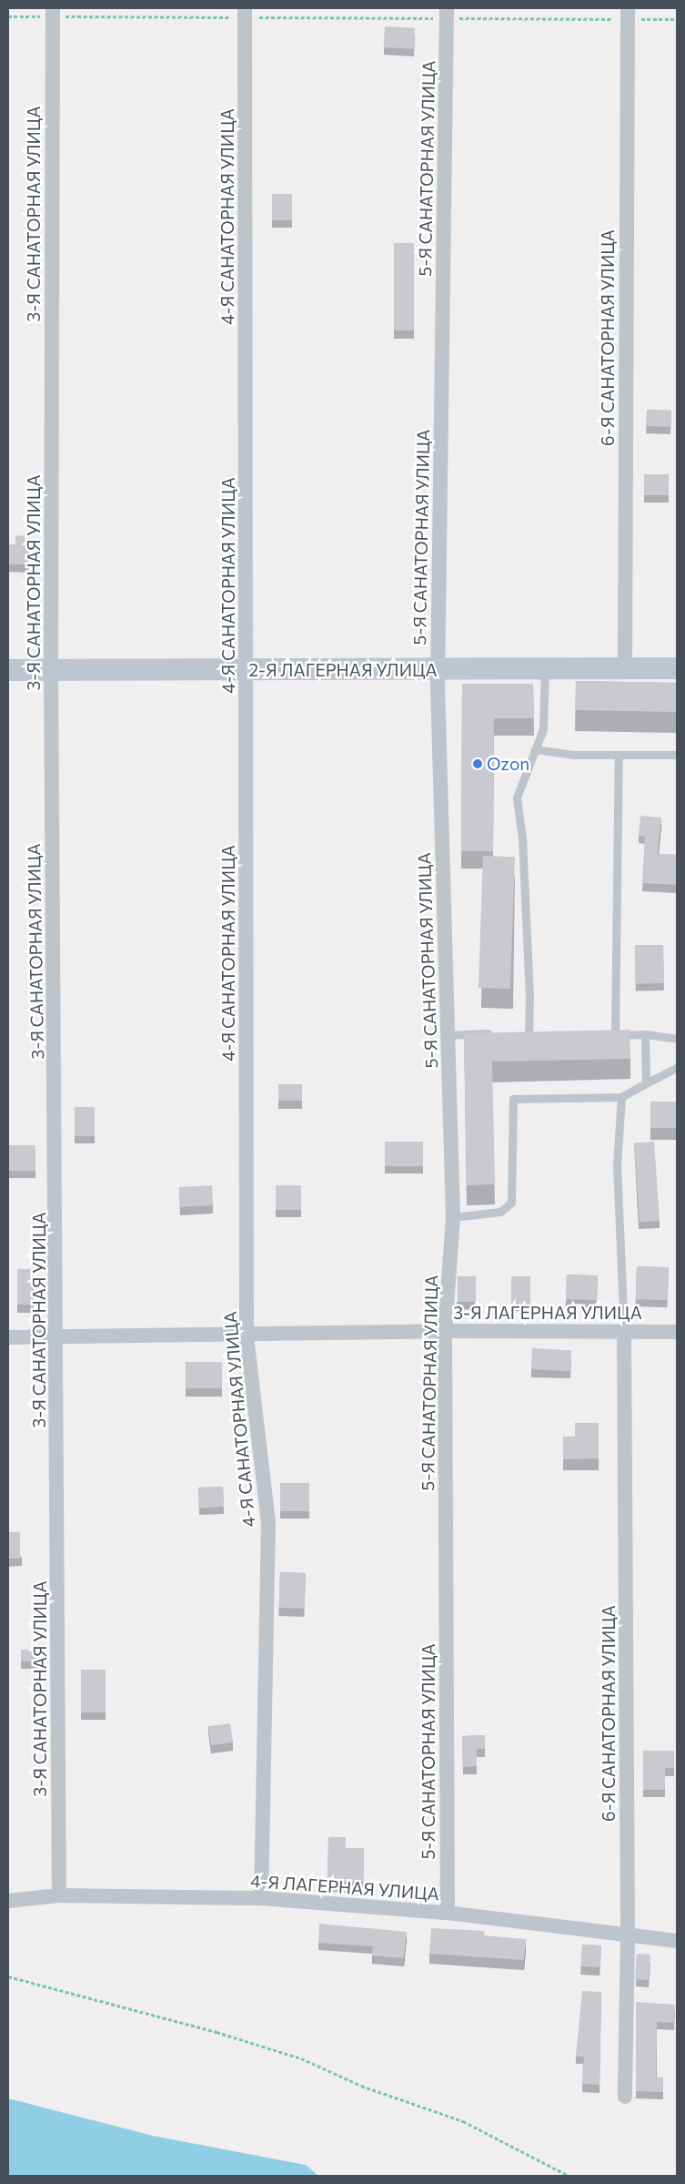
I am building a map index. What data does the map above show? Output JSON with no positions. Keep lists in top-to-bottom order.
{
  "streets": {
    "street": [
      "5-Я САНАТОРНАЯ УЛИЦА",
      "3-Я САНАТОРНАЯ УЛИЦА",
      "4-Я САНАТОРНАЯ УЛИЦА",
      "6-Я САНАТОРНАЯ УЛИЦА",
      "2-Я ЛАГЕРНАЯ УЛИЦА",
      "3-Я ЛАГЕРНАЯ УЛИЦА",
      "4-Я ЛАГЕРНАЯ УЛИЦА"
    ]
  },
  "crossings": [
    ["5-Я САНАТОРНАЯ УЛИЦА", "2-Я ЛАГЕРНАЯ УЛИЦА"],
    ["5-Я САНАТОРНАЯ УЛИЦА", "3-Я ЛАГЕРНАЯ УЛИЦА"],
    ["5-Я САНАТОРНАЯ УЛИЦА", "4-Я ЛАГЕРНАЯ УЛИЦА"],
    ["3-Я САНАТОРНАЯ УЛИЦА", "2-Я ЛАГЕРНАЯ УЛИЦА"],
    ["3-Я САНАТОРНАЯ УЛИЦА", "3-Я ЛАГЕРНАЯ УЛИЦА"],
    ["3-Я САНАТОРНАЯ УЛИЦА", "4-Я ЛАГЕРНАЯ УЛИЦА"],
    ["4-Я САНАТОРНАЯ УЛИЦА", "2-Я ЛАГЕРНАЯ УЛИЦА"],
    ["4-Я САНАТОРНАЯ УЛИЦА", "3-Я ЛАГЕРНАЯ УЛИЦА"],
    ["4-Я САНАТОРНАЯ УЛИЦА", "4-Я ЛАГЕРНАЯ УЛИЦА"],
    ["6-Я САНАТОРНАЯ УЛИЦА", "2-Я ЛАГЕРНАЯ УЛИЦА"],
    ["6-Я САНАТОРНАЯ УЛИЦА", "3-Я ЛАГЕРНАЯ УЛИЦА"],
    ["6-Я САНАТОРНАЯ УЛИЦА", "4-Я ЛАГЕРНАЯ УЛИЦА"]
  ],
  "places": ["Ozon"]
}
